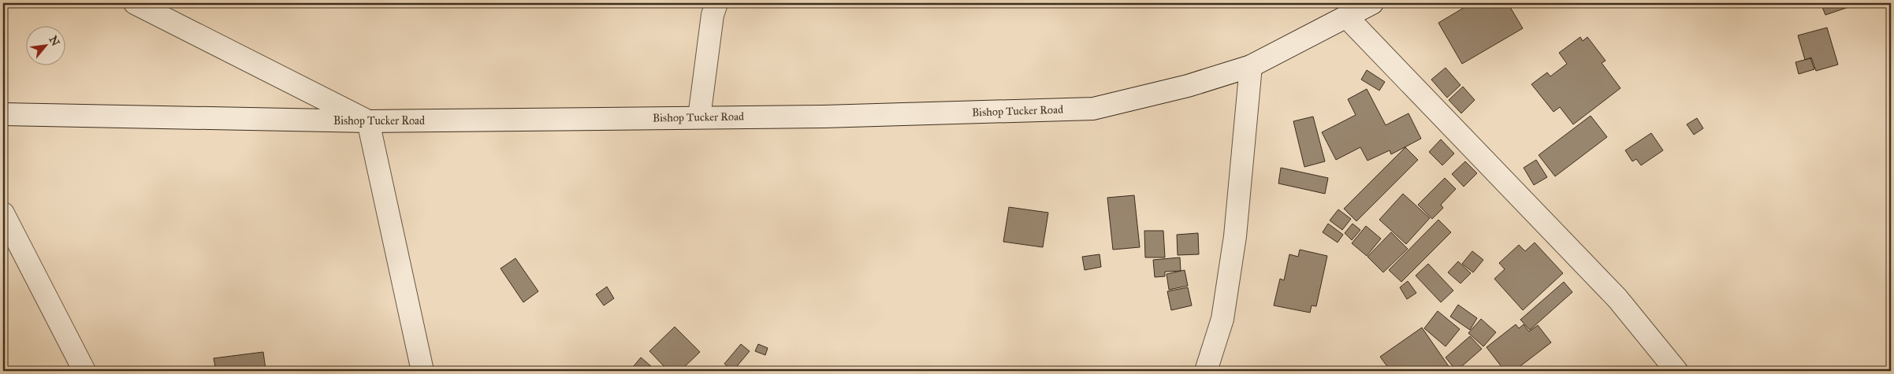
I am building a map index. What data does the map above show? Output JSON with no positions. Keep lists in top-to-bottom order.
{
  "streets": {
    "street": ["Bishop Tucker Road"]
  },
  "north": "top right"
}
